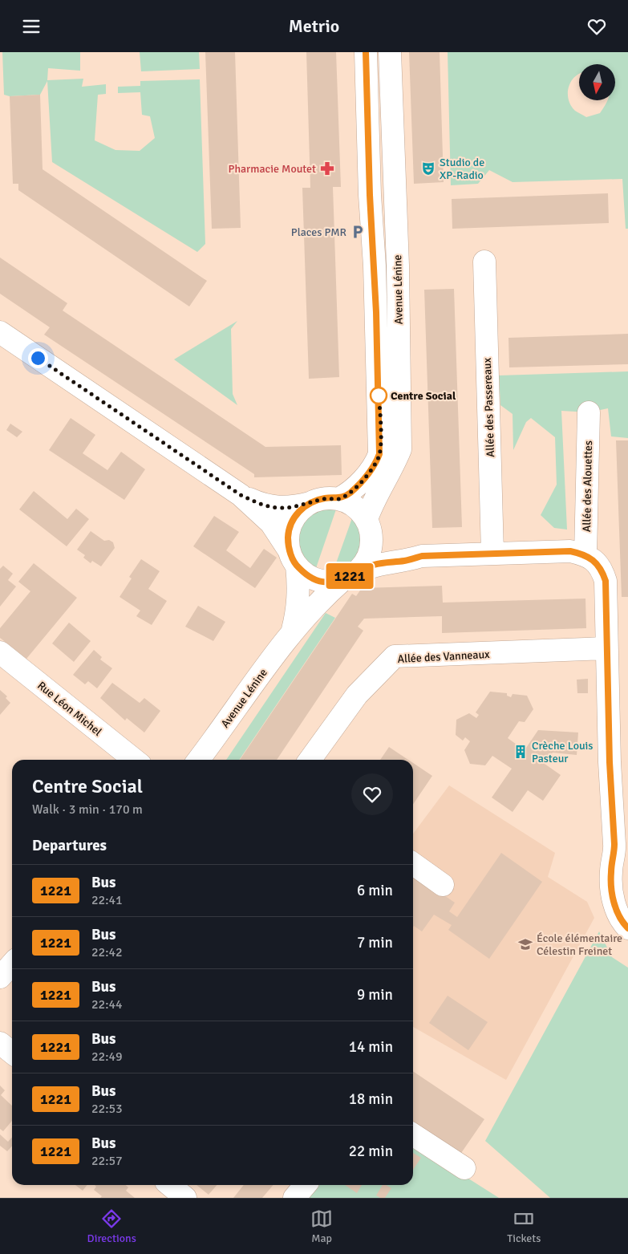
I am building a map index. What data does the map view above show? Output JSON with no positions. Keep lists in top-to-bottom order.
{
  "streets": {
    "street": [
      "Avenue Lénine",
      "Allée des Passereaux",
      "Allée des Alouettes",
      "Allée des Vanneaux",
      "Rue Léon Michel"
    ]
  },
  "places": {
    "pharmacy": ["Pharmacie Moutet"],
    "theatre": ["Studio de XP-Radio"],
    "parking": ["Places PMR"],
    "other": ["Centre Social"],
    "building": ["Crèche Louis Pasteur"],
    "school or university": ["École élémentaire Célestin Freinet"]
  },
  "lines": ["bus line 1221"],
  "north": "bottom",
  "page": {
    "header": "Metrio",
    "on_map": "1221",
    "heading": [
      ["Centre Social", "Walk · 3 min · 170 m"],
      "Departures"
    ],
    "list": [
      {
        "mark": "1221",
        "name": "Bus",
        "note": "22:41",
        "value": "6 min"
      },
      {
        "mark": "1221",
        "name": "Bus",
        "note": "22:42",
        "value": "7 min"
      },
      {
        "mark": "1221",
        "name": "Bus",
        "note": "22:44",
        "value": "9 min"
      },
      {
        "mark": "1221",
        "name": "Bus",
        "note": "22:49",
        "value": "14 min"
      },
      {
        "mark": "1221",
        "name": "Bus",
        "note": "22:53",
        "value": "18 min"
      },
      {
        "mark": "1221",
        "name": "Bus",
        "note": "22:57",
        "value": "22 min"
      }
    ],
    "tabs": ["Directions", "Map", "Tickets"]
  }
}
